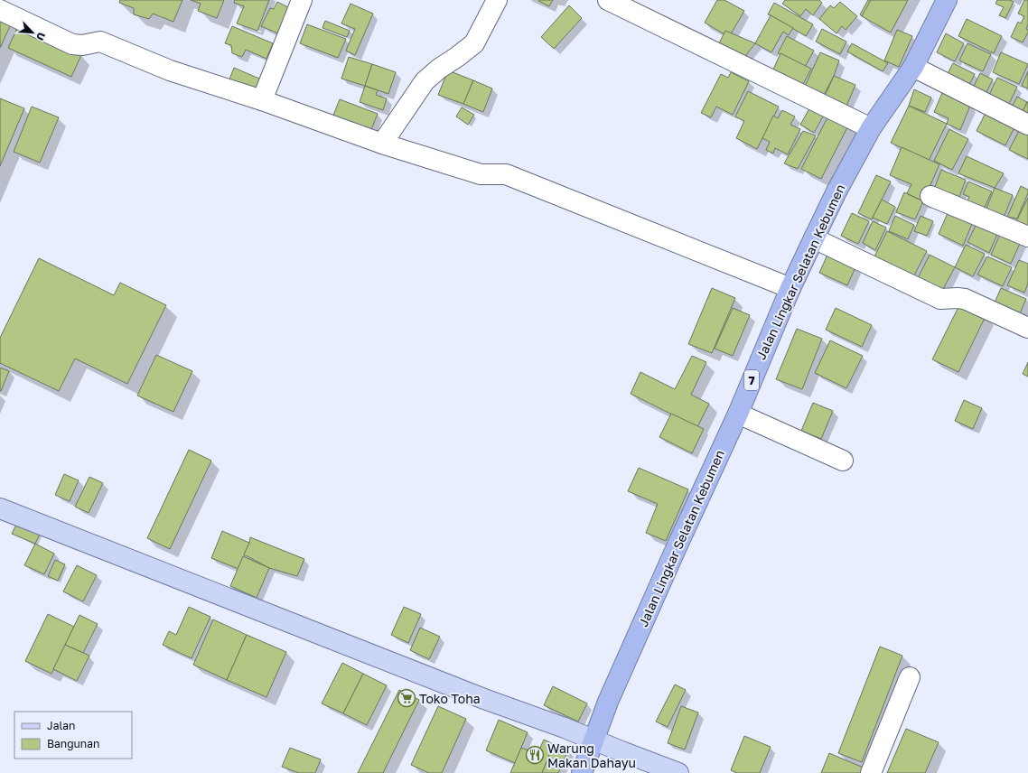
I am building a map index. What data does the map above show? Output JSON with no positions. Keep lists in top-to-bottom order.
{
  "streets": {
    "highway": ["Jalan Lingkar Selatan Kebumen", "7"]
  },
  "places": {
    "supermarket": ["Toko Toha"],
    "restaurant": ["Warung Makan Dahayu"]
  },
  "legend": ["Jalan", "Bangunan"],
  "north": "bottom right"
}
